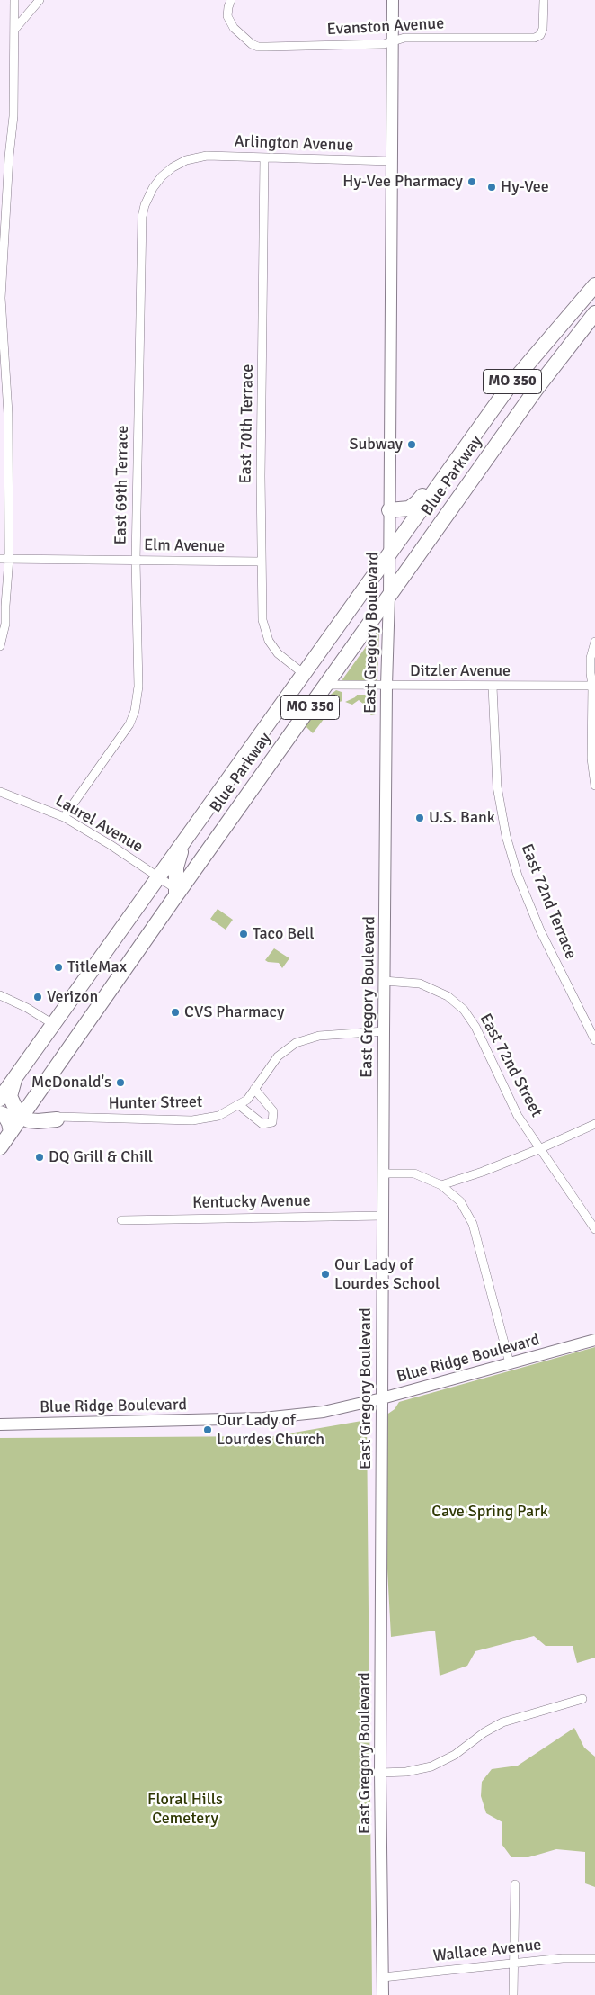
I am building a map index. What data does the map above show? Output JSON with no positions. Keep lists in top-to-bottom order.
{
  "streets": {
    "highway": ["MO 350", "Blue Parkway"],
    "main road": ["East Gregory Boulevard", "Blue Ridge Boulevard"],
    "street": [
      "Evanston Avenue",
      "Arlington Avenue",
      "East 70th Terrace",
      "East 69th Terrace",
      "Elm Avenue",
      "Ditzler Avenue",
      "Laurel Avenue",
      "East 72nd Terrace",
      "East 72nd Street",
      "Hunter Street",
      "Kentucky Avenue",
      "Wallace Avenue"
    ]
  },
  "crossings": [
    ["Evanston Avenue", "East Gregory Boulevard"],
    ["Arlington Avenue", "East 70th Terrace"],
    ["Arlington Avenue", "East 69th Terrace"],
    ["Arlington Avenue", "East Gregory Boulevard"],
    ["East 70th Terrace", "Blue Parkway"],
    ["East 70th Terrace", "Elm Avenue"],
    ["Blue Parkway", "East Gregory Boulevard"],
    ["Blue Parkway", "Ditzler Avenue"],
    ["Blue Parkway", "Laurel Avenue"],
    ["East 69th Terrace", "Elm Avenue"],
    ["East 69th Terrace", "Laurel Avenue"],
    ["East Gregory Boulevard", "Ditzler Avenue"],
    ["East Gregory Boulevard", "East 72nd Street"],
    ["East Gregory Boulevard", "Hunter Street"],
    ["East Gregory Boulevard", "Kentucky Avenue"],
    ["East Gregory Boulevard", "Blue Ridge Boulevard"],
    ["East Gregory Boulevard", "Wallace Avenue"],
    ["Ditzler Avenue", "East 72nd Terrace"]
  ],
  "parks": ["Cave Spring Park", "Floral Hills Cemetery"],
  "places": [
    "Hy-Vee Pharmacy",
    "Hy-Vee",
    "Subway",
    "U.S. Bank",
    "Taco Bell",
    "TitleMax",
    "Verizon",
    "CVS Pharmacy",
    "McDonald's",
    "DQ Grill & Chill",
    "Our Lady of Lourdes School",
    "Our Lady of Lourdes Church"
  ]
}
